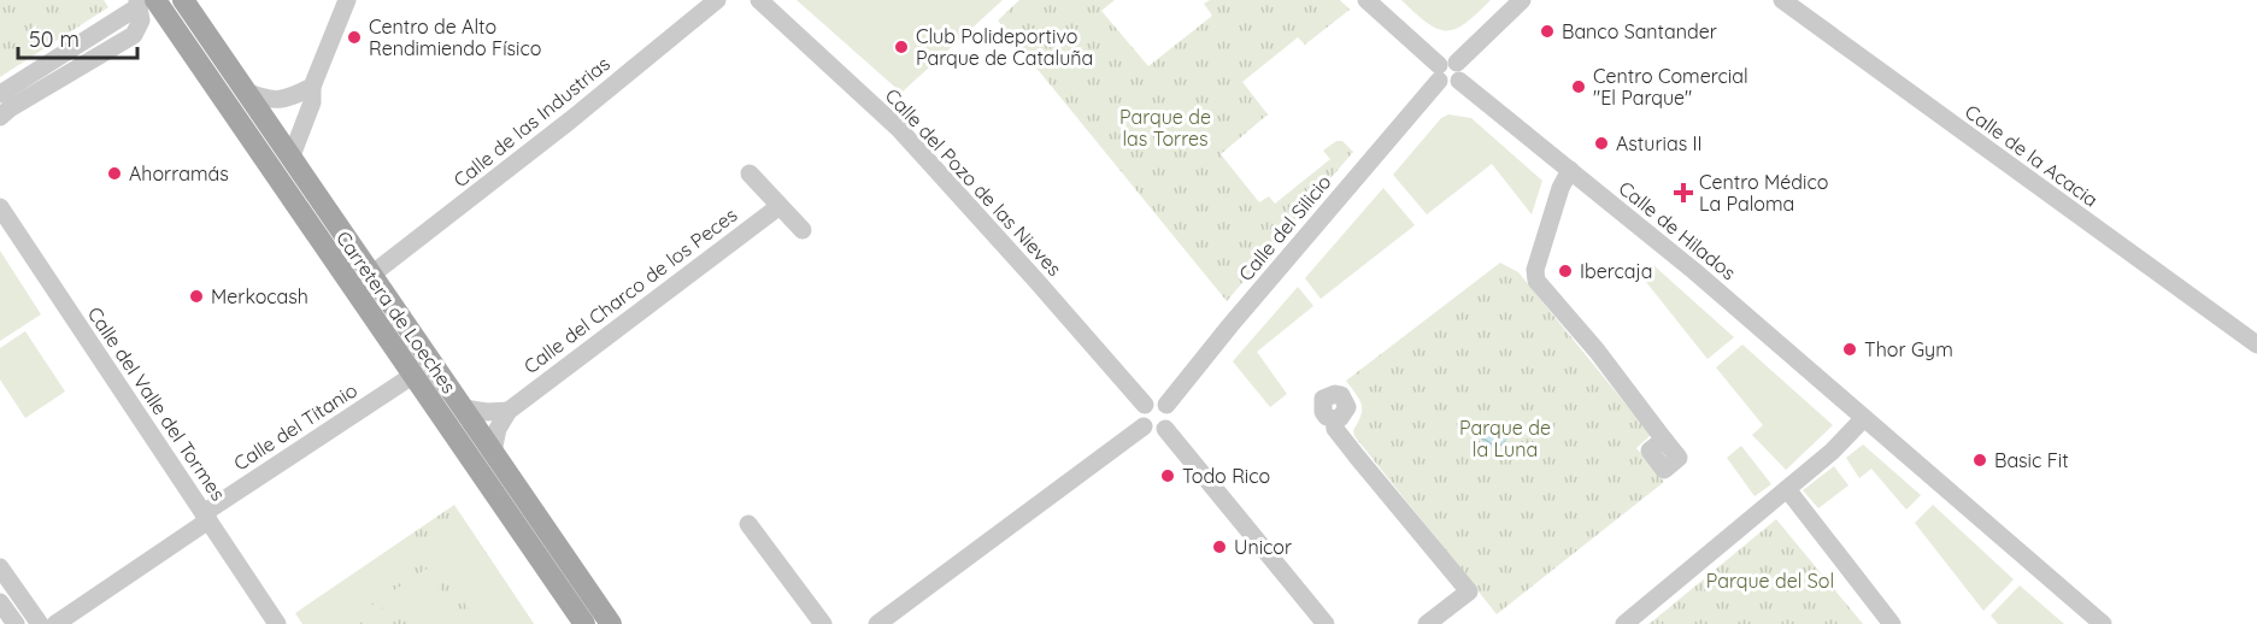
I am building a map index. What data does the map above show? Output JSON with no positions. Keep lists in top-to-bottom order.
{
  "streets": {
    "main road": ["Carretera de Loeches"],
    "street": [
      "Calle de las Industrias",
      "Calle de la Acacia",
      "Calle del Pozo de las Nieves",
      "Calle del Silicio",
      "Calle de Hilados",
      "Calle del Charco de los Peces",
      "Calle del Valle del Tormes",
      "Calle del Titanio"
    ]
  },
  "crossings": [
    ["Calle de las Industrias", "Carretera de Loeches"],
    ["Calle del Pozo de las Nieves", "Calle del Silicio"],
    ["Calle del Silicio", "Calle de Hilados"],
    ["Calle del Charco de los Peces", "Carretera de Loeches"],
    ["Carretera de Loeches", "Calle del Titanio"],
    ["Calle del Valle del Tormes", "Calle del Titanio"]
  ],
  "parks": ["Parque de las Torres", "Parque de la Luna", "Parque del Sol"],
  "places": {
    "other": [
      "Banco Santander",
      "Centro de Alto Rendimiendo Físico",
      "Club Polideportivo Parque de Cataluña",
      "Centro Comercial \"El Parque\"",
      "Asturias II",
      "Ahorramás",
      "Ibercaja",
      "Merkocash",
      "Thor Gym",
      "Basic Fit",
      "Todo Rico",
      "Unicor"
    ],
    "health": ["Centro Médico La Paloma"]
  },
  "scale_bar": "50 m"
}
